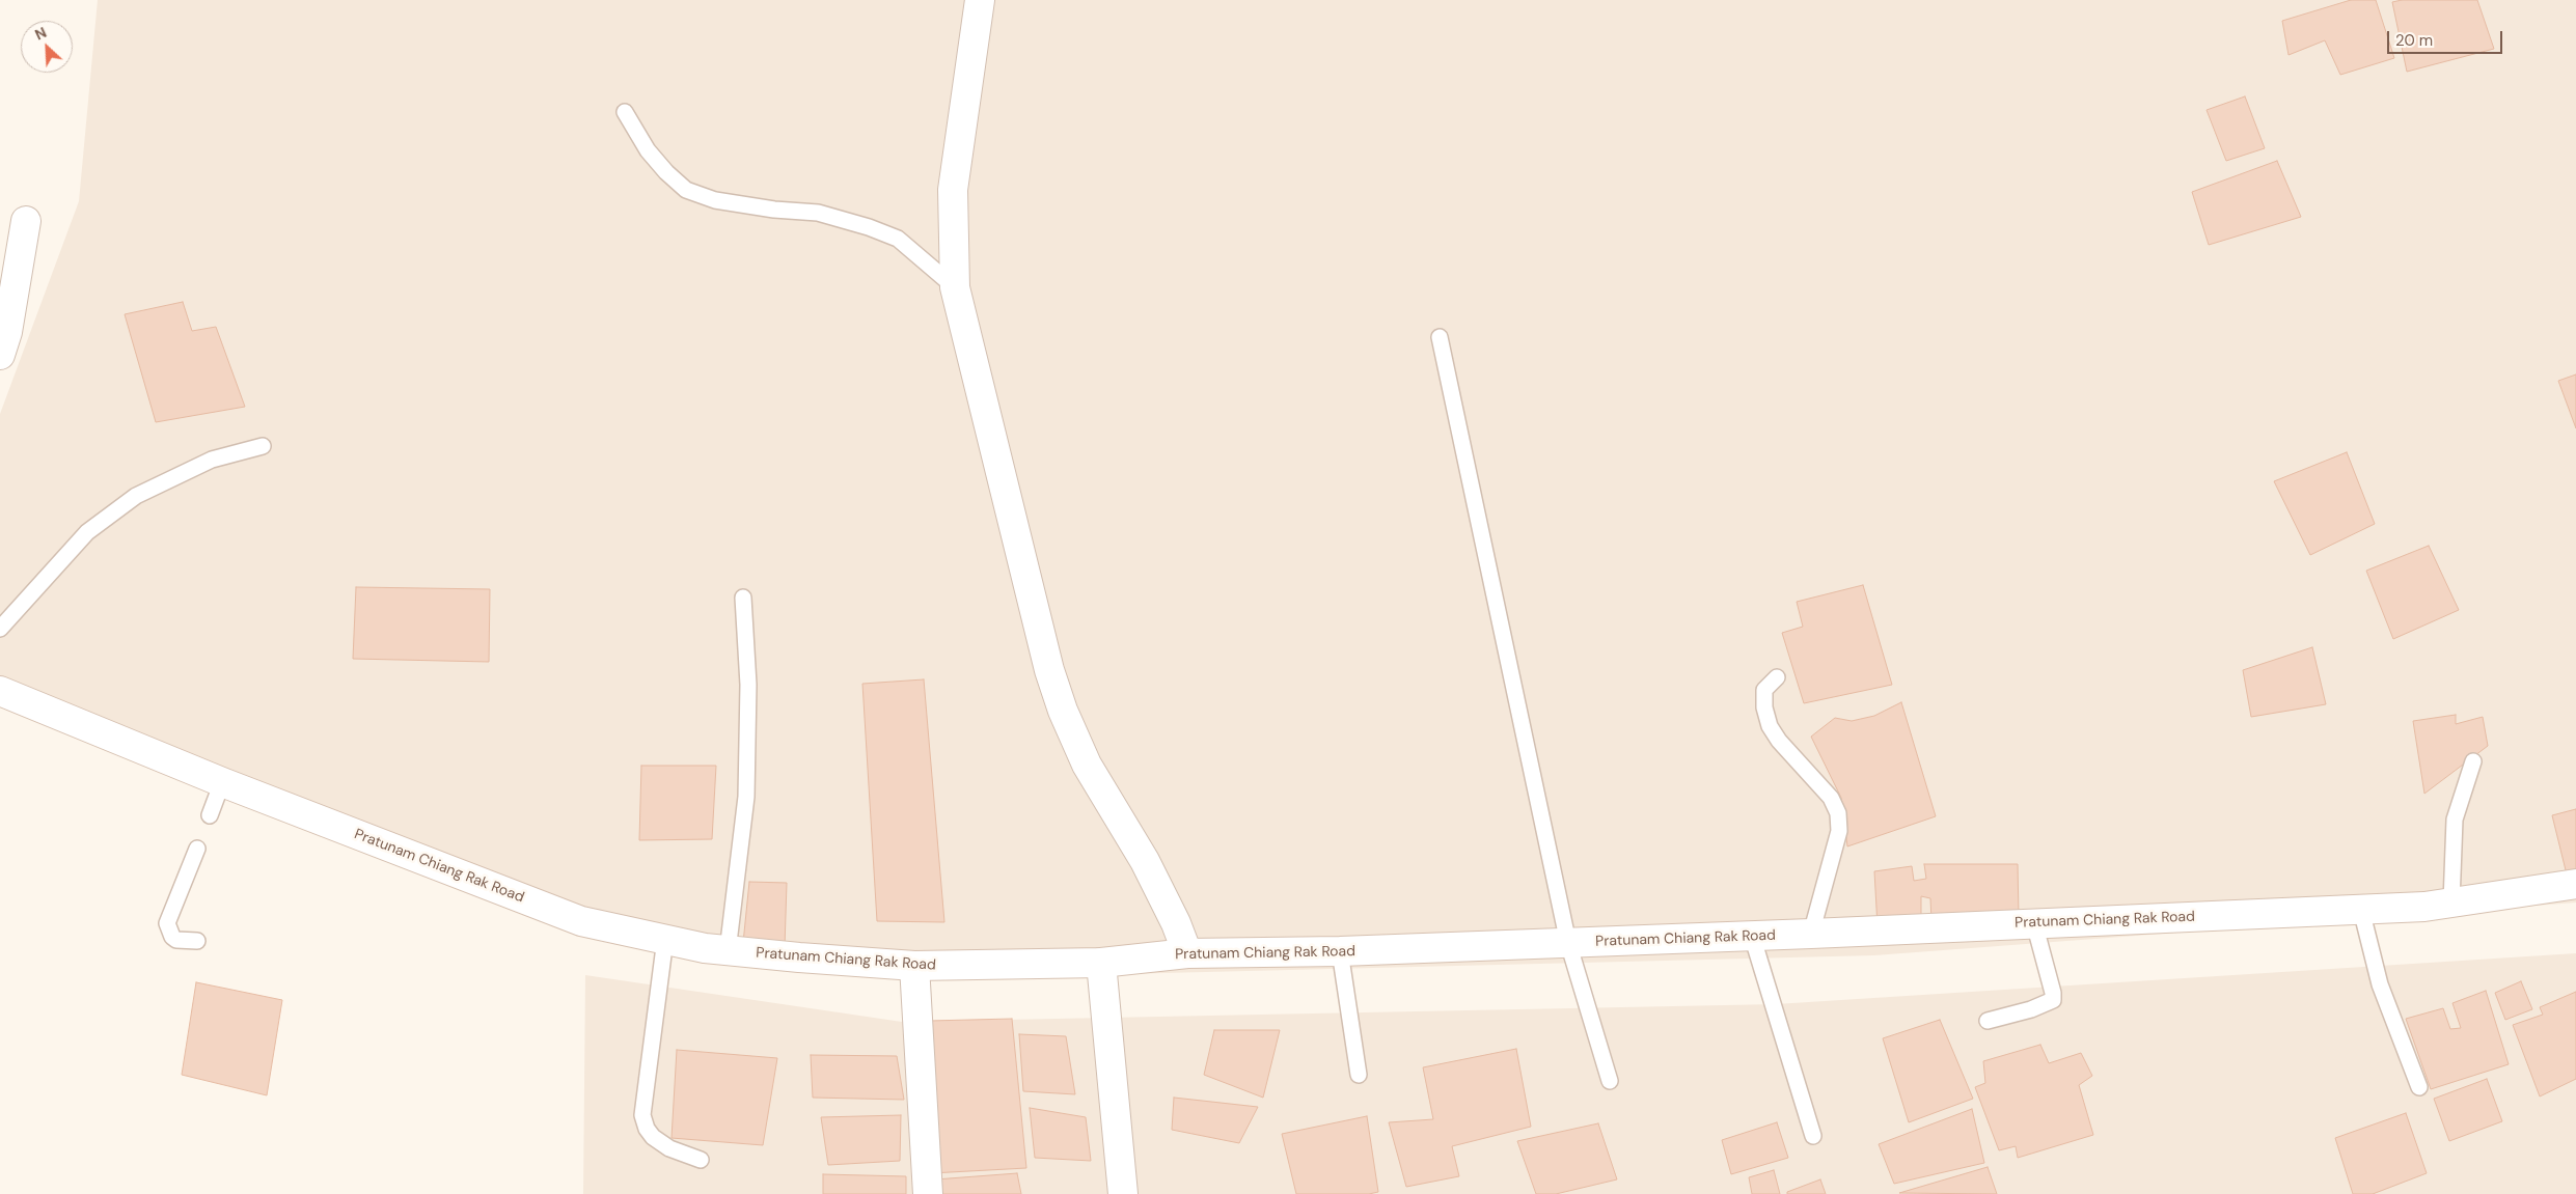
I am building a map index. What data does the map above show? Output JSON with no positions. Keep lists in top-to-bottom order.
{
  "streets": {
    "street": ["Pratunam Chiang Rak Road"]
  },
  "scale_bar": "20 m",
  "north": "top left"
}
